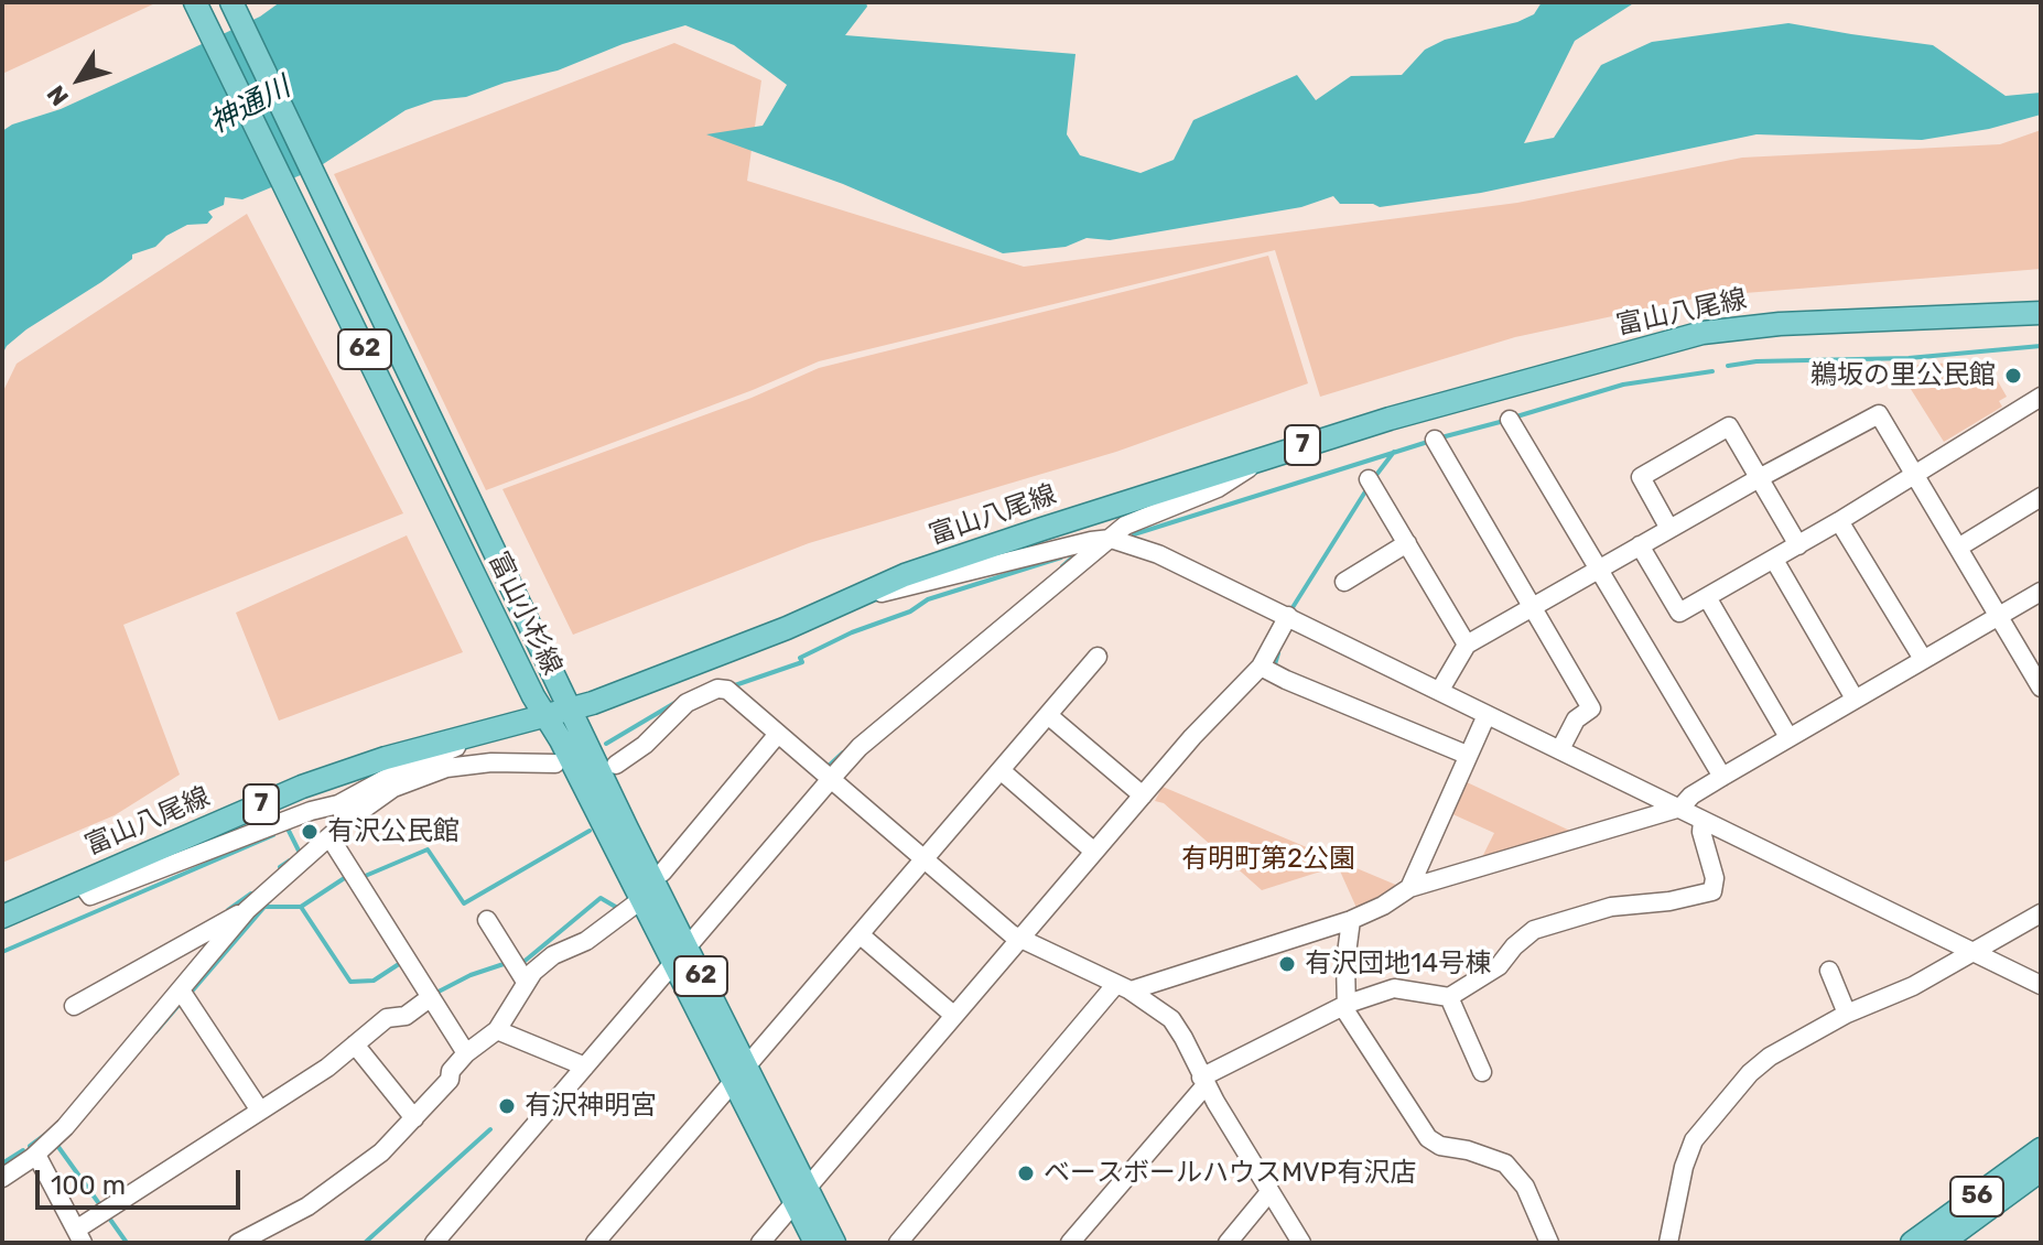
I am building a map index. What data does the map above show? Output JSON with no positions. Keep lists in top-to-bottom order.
{
  "streets": {
    "main road": [
      "富山八尾線",
      "62",
      "7",
      "富山小杉線",
      "56"
    ]
  },
  "crossings": [
    ["富山八尾線", "富山小杉線"]
  ],
  "water": ["神通川"],
  "parks": ["有明町第2公園"],
  "places": [
    "鵜坂の里公民館",
    "有沢公民館",
    "有沢団地14号棟",
    "有沢神明宮",
    "ベースボールハウスMVP有沢店"
  ],
  "scale_bar": "100 m",
  "north": "bottom left"
}
